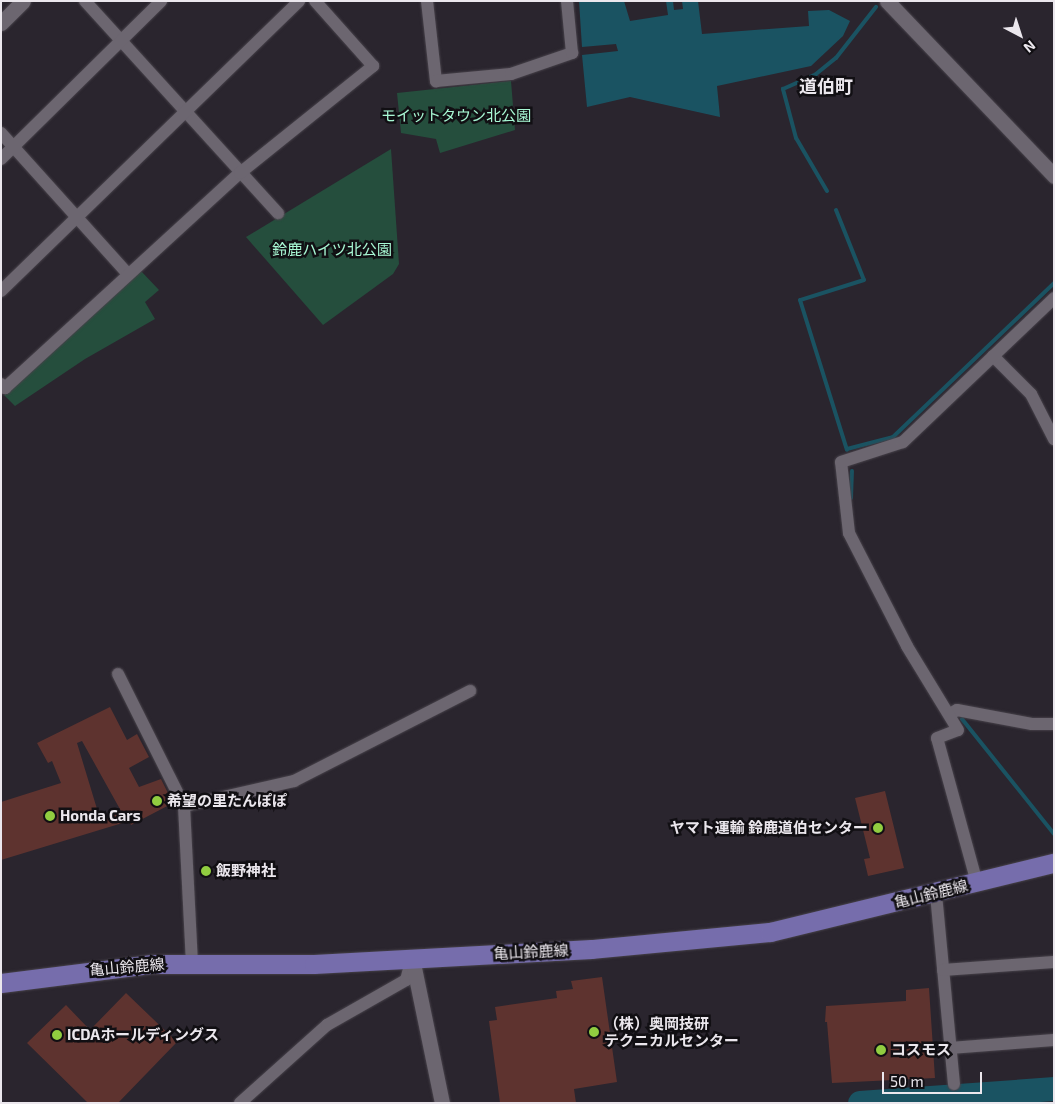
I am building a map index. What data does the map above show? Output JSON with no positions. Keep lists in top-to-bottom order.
{
  "streets": {
    "main road": ["亀山鈴鹿線"]
  },
  "districts": ["道伯町"],
  "parks": ["モイットタウン北公園", "鈴鹿ハイツ北公園"],
  "places": [
    "希望の里たんぽぽ",
    "Honda Cars",
    "ヤマト運輸 鈴鹿道伯センター",
    "飯野神社",
    "（株）奥岡技研 テクニカルセンター",
    "ICDAホールディングス",
    "コスモス"
  ],
  "scale_bar": "50 m",
  "north": "bottom right"
}
